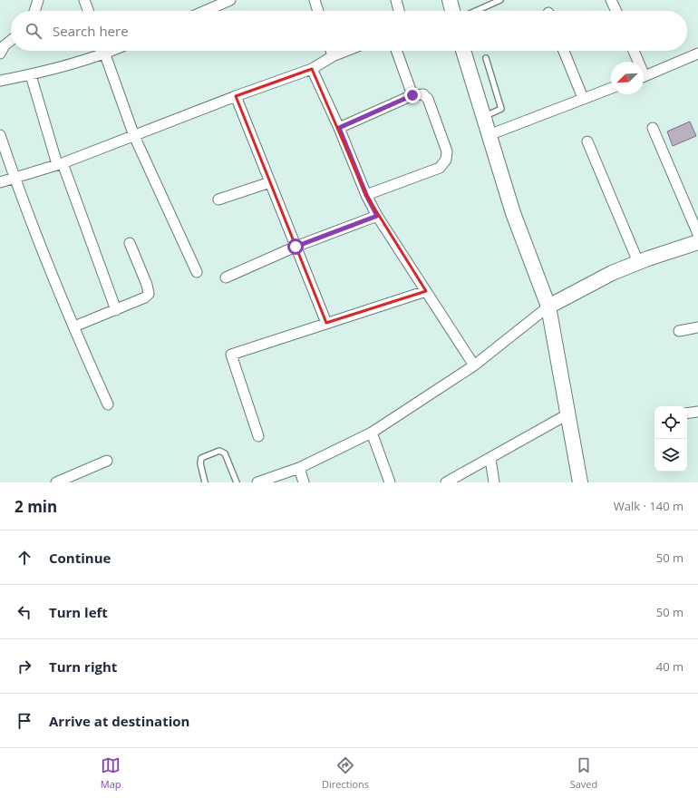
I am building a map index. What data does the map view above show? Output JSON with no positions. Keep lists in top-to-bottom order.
{
  "north": "bottom left",
  "page": {
    "search": "Search here",
    "heading": ["2 min", "Walk · 140 m"],
    "list": [
      ["Continue", "50 m"],
      ["Turn left", "50 m"],
      ["Turn right", "40 m"],
      "Arrive at destination"
    ],
    "nav": ["Map", "Directions", "Saved"]
  }
}
